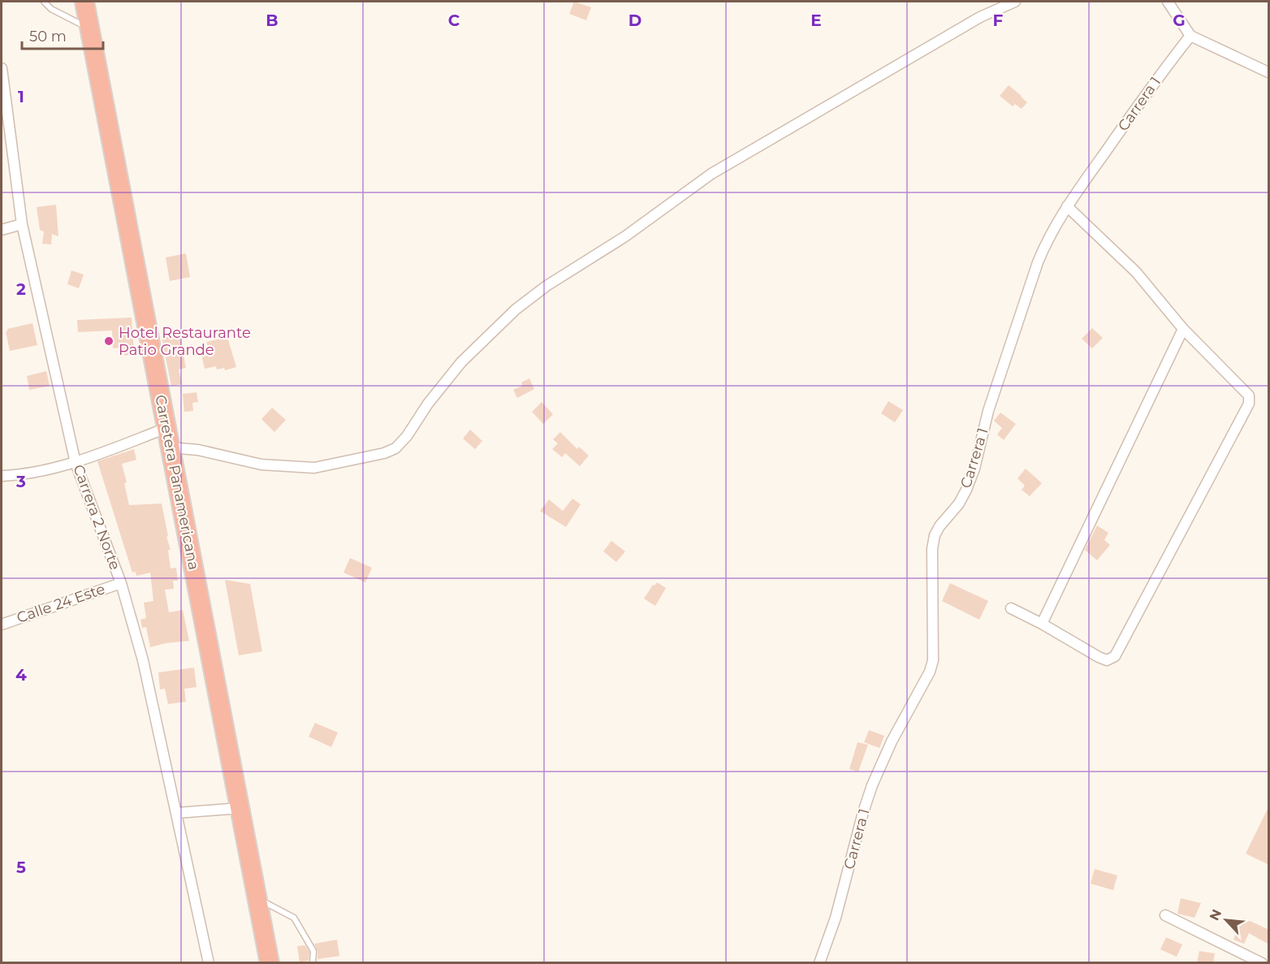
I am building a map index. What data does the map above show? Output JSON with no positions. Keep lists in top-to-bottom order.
{
  "streets": {
    "highway": ["Carretera Panamericana"],
    "street": ["Carrera 1", "Carrera 2 Norte", "Calle 24 Este"]
  },
  "crossings": [
    ["Carrera 2 Norte", "Calle 24 Este"]
  ],
  "places": ["Hotel Restaurante Patio Grande"],
  "scale_bar": "50 m",
  "north": "top left",
  "grid": {
    "columns": [
      "B",
      "C",
      "D",
      "E",
      "F",
      "G"
    ],
    "rows": [
      "1",
      "2",
      "3",
      "4",
      "5"
    ]
  }
}
